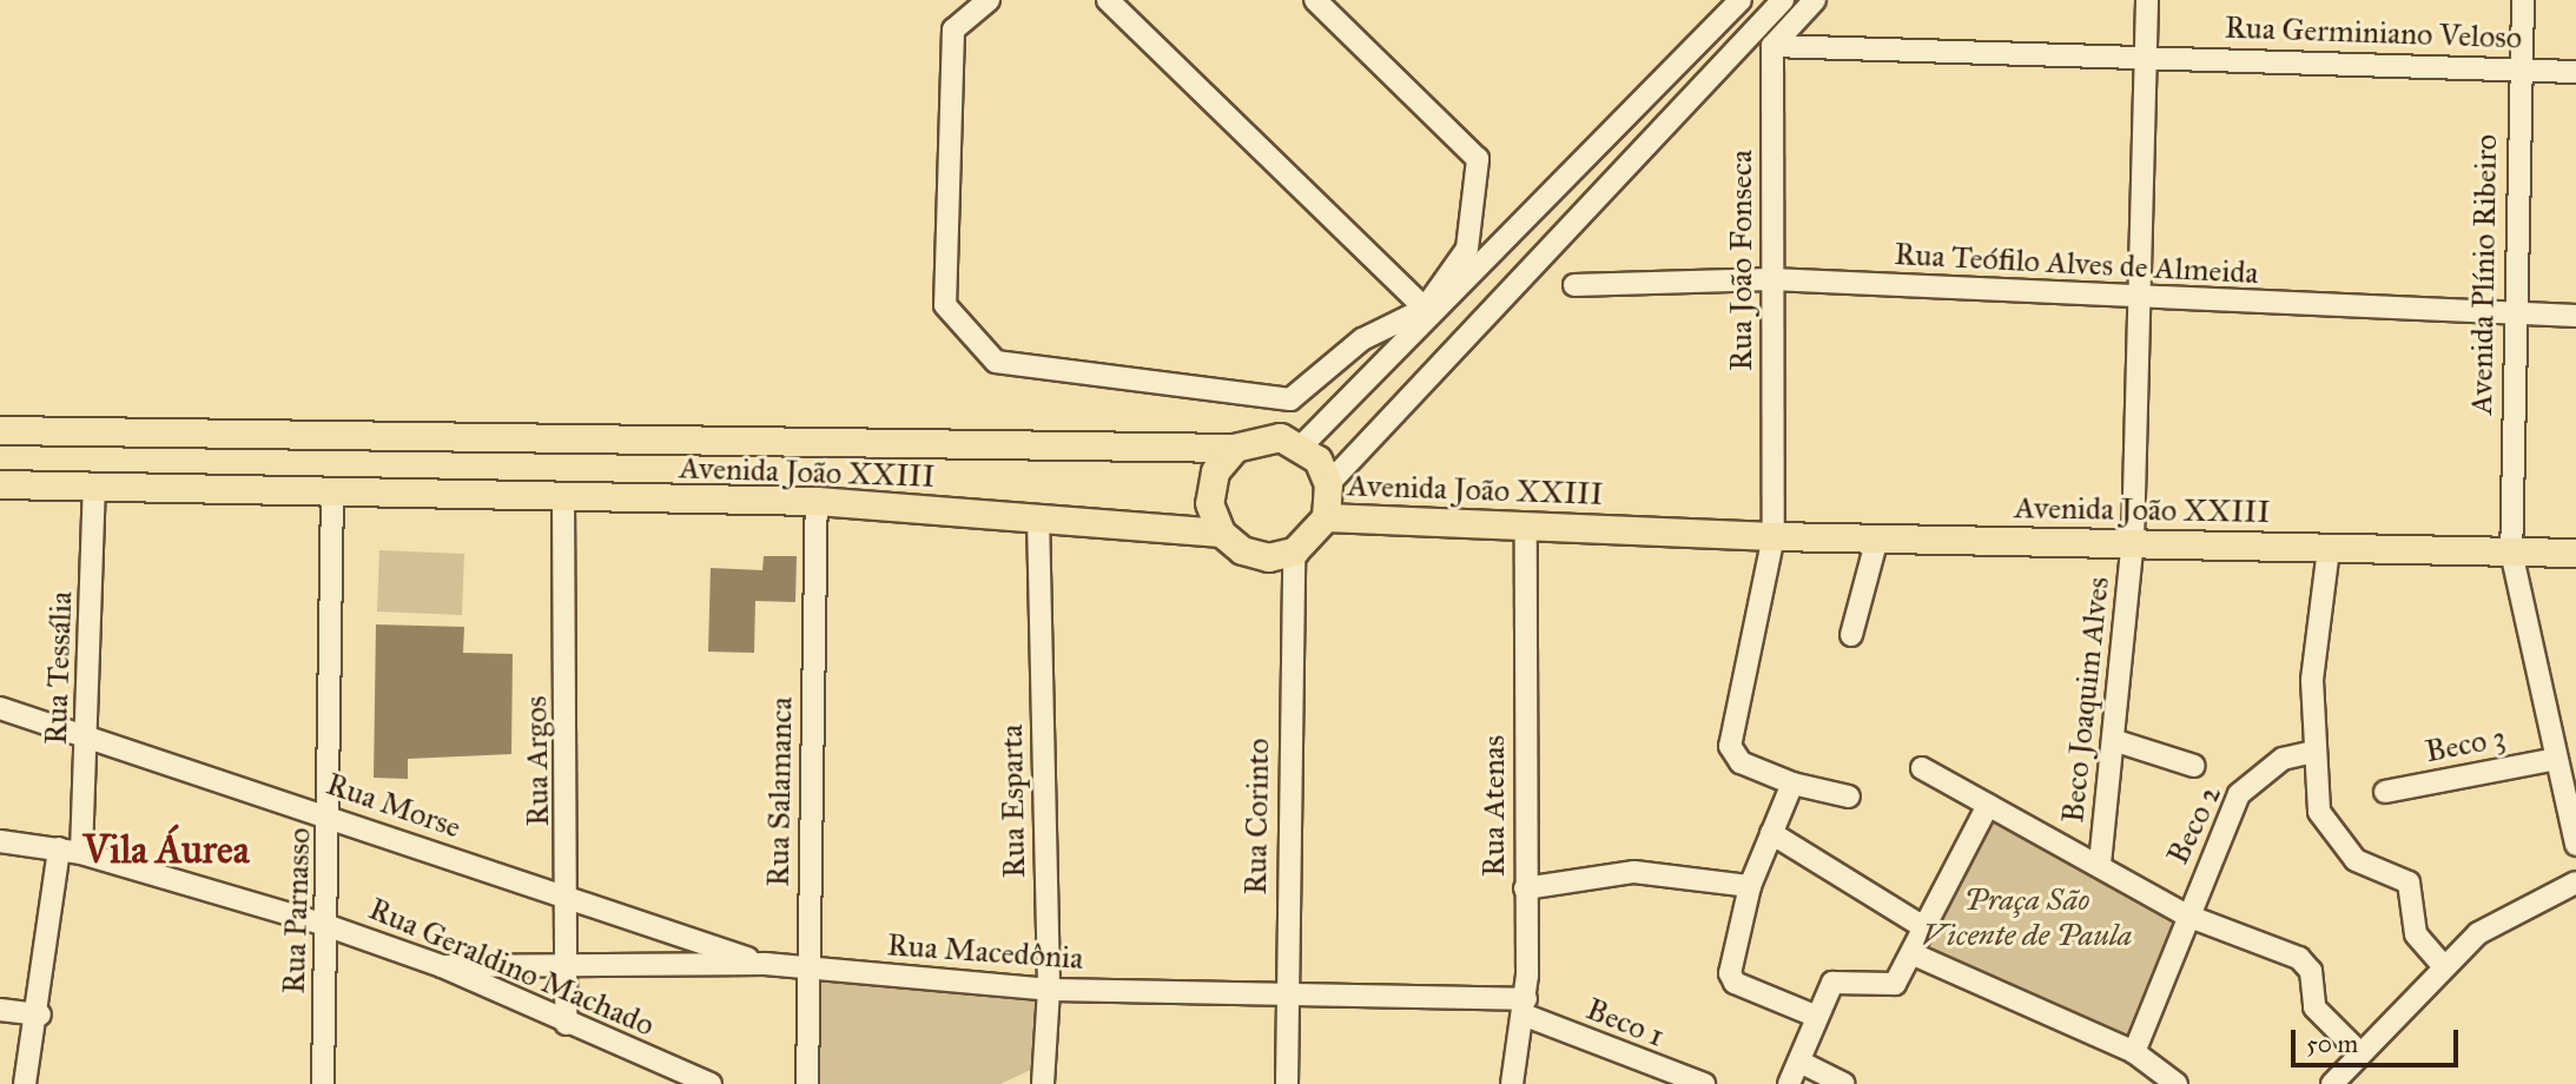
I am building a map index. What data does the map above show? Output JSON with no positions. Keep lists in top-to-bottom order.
{
  "streets": {
    "main road": ["Avenida João XXIII"],
    "street": [
      "Rua Germiniano Veloso",
      "Rua João Fonseca",
      "Rua Teófilo Alves de Almeida",
      "Avenida Plínio Ribeiro",
      "Rua Tessália",
      "Beco Joaquim Alves",
      "Beco 3",
      "Rua Argos",
      "Rua Salamanca",
      "Rua Esparta",
      "Rua Morse",
      "Rua Atenas",
      "Rua Corinto",
      "Beco 2",
      "Rua Parnasso",
      "Rua Macedônia",
      "Rua Geraldino Machado",
      "Beco 1"
    ]
  },
  "crossings": [
    ["Rua Germiniano Veloso", "Rua João Fonseca"],
    ["Rua Germiniano Veloso", "Avenida Plínio Ribeiro"],
    ["Rua Germiniano Veloso", "Beco Joaquim Alves"],
    ["Rua João Fonseca", "Rua Teófilo Alves de Almeida"],
    ["Rua João Fonseca", "Avenida João XXIII"],
    ["Rua Teófilo Alves de Almeida", "Avenida Plínio Ribeiro"],
    ["Rua Teófilo Alves de Almeida", "Beco Joaquim Alves"],
    ["Avenida Plínio Ribeiro", "Avenida João XXIII"],
    ["Avenida Plínio Ribeiro", "Beco 3"],
    ["Avenida João XXIII", "Rua Tessália"],
    ["Avenida João XXIII", "Beco Joaquim Alves"],
    ["Avenida João XXIII", "Rua Argos"],
    ["Avenida João XXIII", "Rua Salamanca"],
    ["Avenida João XXIII", "Rua Esparta"],
    ["Avenida João XXIII", "Rua Atenas"],
    ["Avenida João XXIII", "Rua Corinto"],
    ["Avenida João XXIII", "Rua Parnasso"],
    ["Rua Tessália", "Rua Morse"],
    ["Rua Tessália", "Rua Geraldino Machado"],
    ["Beco Joaquim Alves", "Beco 2"],
    ["Rua Argos", "Rua Morse"],
    ["Rua Argos", "Rua Macedônia"],
    ["Rua Argos", "Rua Geraldino Machado"],
    ["Rua Salamanca", "Rua Macedônia"],
    ["Rua Esparta", "Rua Macedônia"],
    ["Rua Morse", "Rua Parnasso"],
    ["Rua Morse", "Rua Macedônia"],
    ["Rua Atenas", "Rua Macedônia"],
    ["Rua Atenas", "Beco 1"],
    ["Rua Corinto", "Rua Macedônia"],
    ["Rua Parnasso", "Rua Geraldino Machado"],
    ["Rua Macedônia", "Rua Geraldino Machado"],
    ["Rua Macedônia", "Beco 1"]
  ],
  "districts": ["Vila Áurea"],
  "parks": ["Praça São Vicente de Paula"],
  "scale_bar": "50 m"
}
